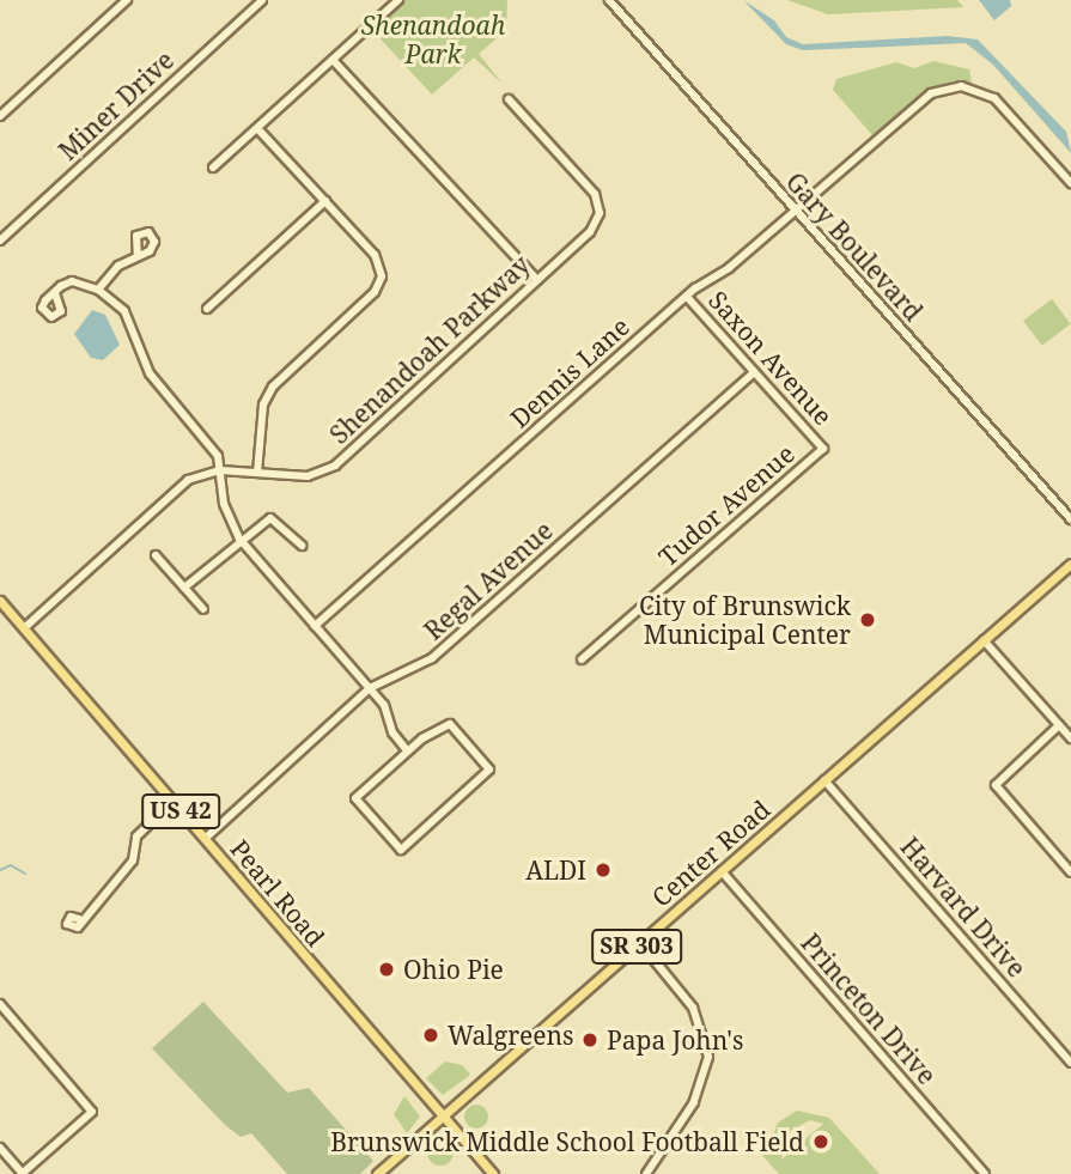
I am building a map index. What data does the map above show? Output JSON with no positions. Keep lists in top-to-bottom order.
{
  "streets": {
    "main road": [
      "US 42",
      "Center Road",
      "Pearl Road",
      "SR 303"
    ],
    "street": [
      "Miner Drive",
      "Gary Boulevard",
      "Shenandoah Parkway",
      "Saxon Avenue",
      "Dennis Lane",
      "Tudor Avenue",
      "Regal Avenue",
      "Harvard Drive",
      "Princeton Drive"
    ]
  },
  "crossings": [
    ["Gary Boulevard", "Dennis Lane"],
    ["Shenandoah Parkway", "Pearl Road"],
    ["Saxon Avenue", "Dennis Lane"],
    ["Saxon Avenue", "Tudor Avenue"],
    ["Saxon Avenue", "Regal Avenue"],
    ["Regal Avenue", "Pearl Road"],
    ["Center Road", "Pearl Road"],
    ["Center Road", "Harvard Drive"],
    ["Center Road", "Princeton Drive"]
  ],
  "parks": ["Shenandoah Park"],
  "places": [
    "City of Brunswick Municipal Center",
    "ALDI",
    "Ohio Pie",
    "Walgreens",
    "Papa John's",
    "Brunswick Middle School Football Field"
  ]
}
